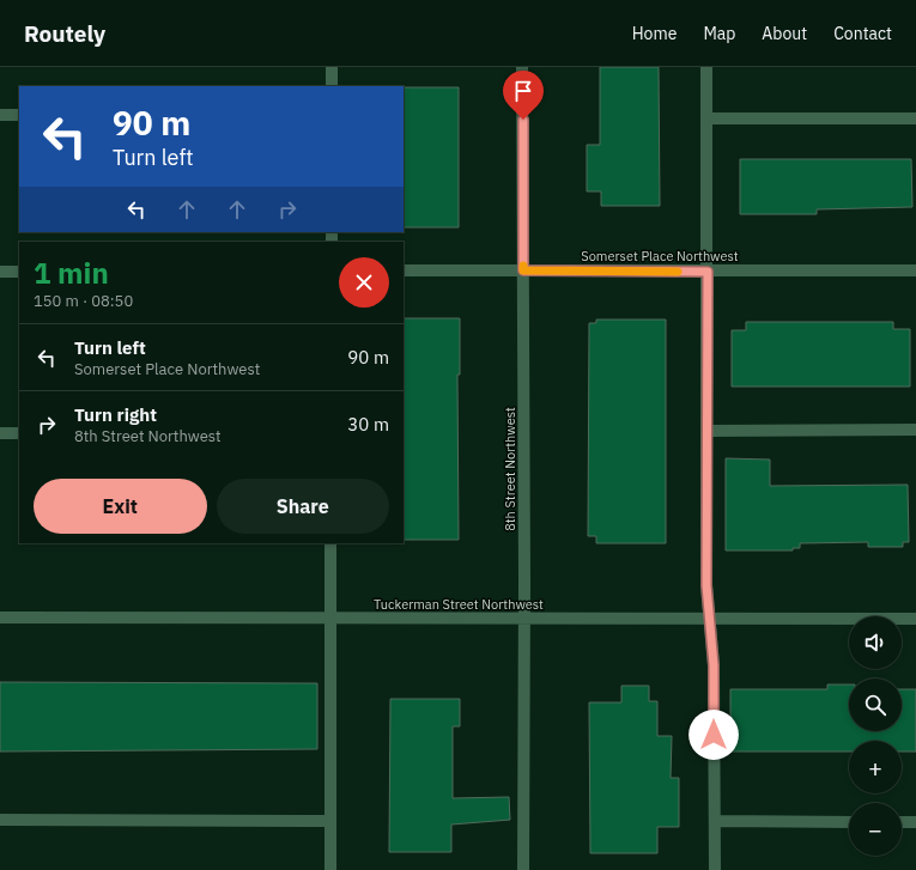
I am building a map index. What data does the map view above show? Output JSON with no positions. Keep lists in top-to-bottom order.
{
  "streets": {
    "street": ["Somerset Place Northwest", "8th Street Northwest", "Tuckerman Street Northwest"]
  },
  "crossings": [
    ["Somerset Place Northwest", "8th Street Northwest"],
    ["8th Street Northwest", "Tuckerman Street Northwest"]
  ],
  "page": {
    "header": "Routely",
    "nav": [
      "Home",
      "Map",
      "About",
      "Contact"
    ],
    "turn": ["90 m", "Turn left"],
    "heading": ["1 min", "150 m · 08:50"],
    "list": [
      {
        "name": "Turn left",
        "note": "Somerset Place Northwest",
        "value": "90 m"
      },
      {
        "name": "Turn right",
        "note": "8th Street Northwest",
        "value": "30 m"
      }
    ],
    "buttons": ["Exit", "Share"],
    "map_buttons": ["+", "−"]
  }
}
